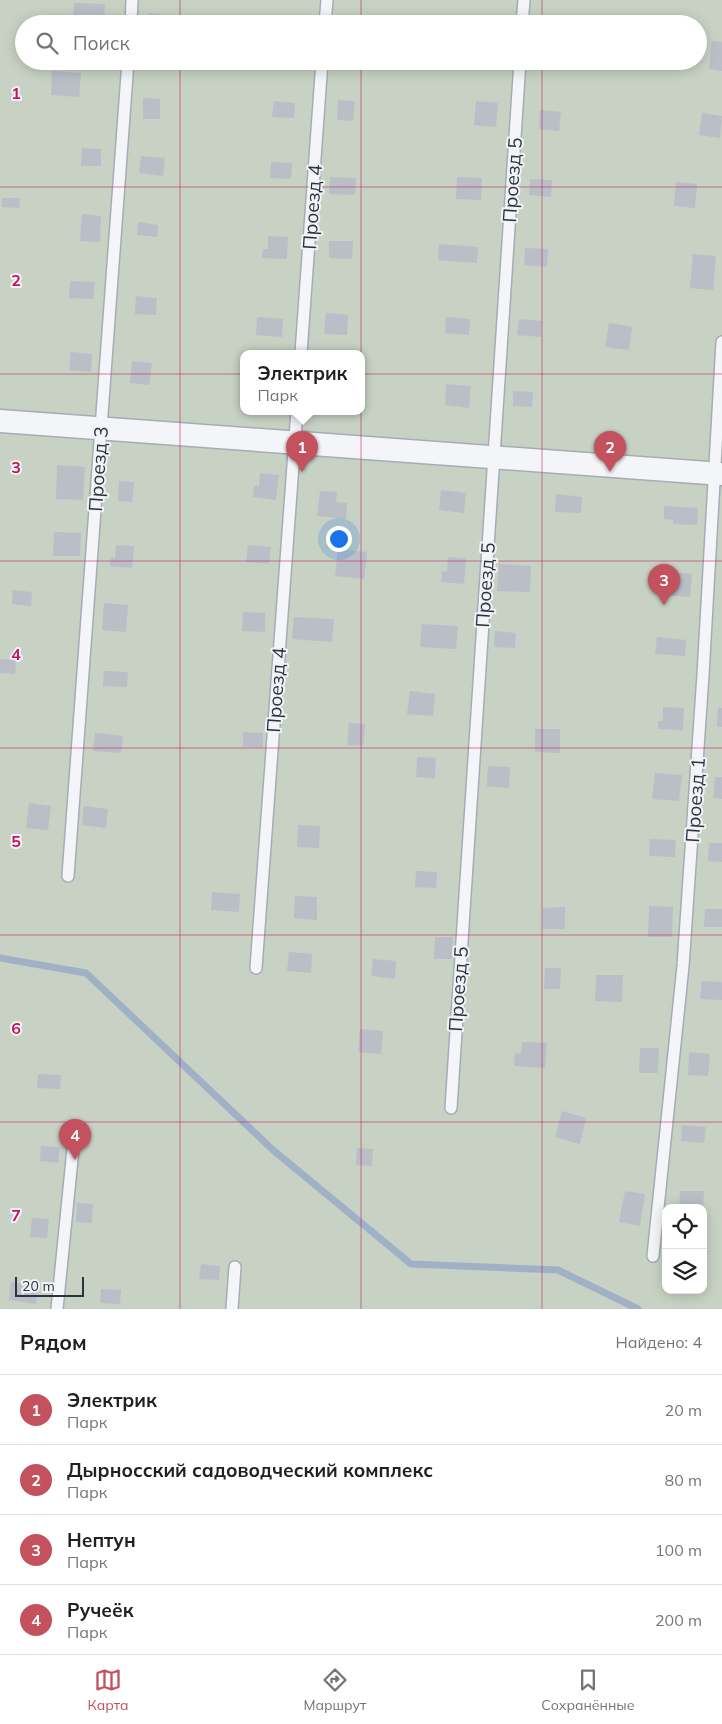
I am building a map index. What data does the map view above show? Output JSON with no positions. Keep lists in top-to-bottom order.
{
  "streets": {
    "lane": [
      "Проезд 5",
      "Проезд 4",
      "Проезд 3",
      "Проезд 1"
    ]
  },
  "scale_bar": "20 m",
  "page": {
    "search": "Поиск",
    "popup": ["Электрик", "Парк"],
    "pins": [
      "1",
      "2",
      "3",
      "4"
    ],
    "scale": "20 m",
    "heading": ["Рядом", "Найдено: 4"],
    "list": [
      {
        "mark": "1",
        "name": "Электрик",
        "note": "Парк",
        "value": "20 m"
      },
      {
        "mark": "2",
        "name": "Дырносский садоводческий комплекс",
        "note": "Парк",
        "value": "80 m"
      },
      {
        "mark": "3",
        "name": "Нептун",
        "note": "Парк",
        "value": "100 m"
      },
      {
        "mark": "4",
        "name": "Ручеёк",
        "note": "Парк",
        "value": "200 m"
      }
    ],
    "nav": ["Карта", "Маршрут", "Сохранённые"]
  },
  "grid": {
    "rows": [
      "1",
      "2",
      "3",
      "4",
      "5",
      "6",
      "7"
    ]
  }
}
